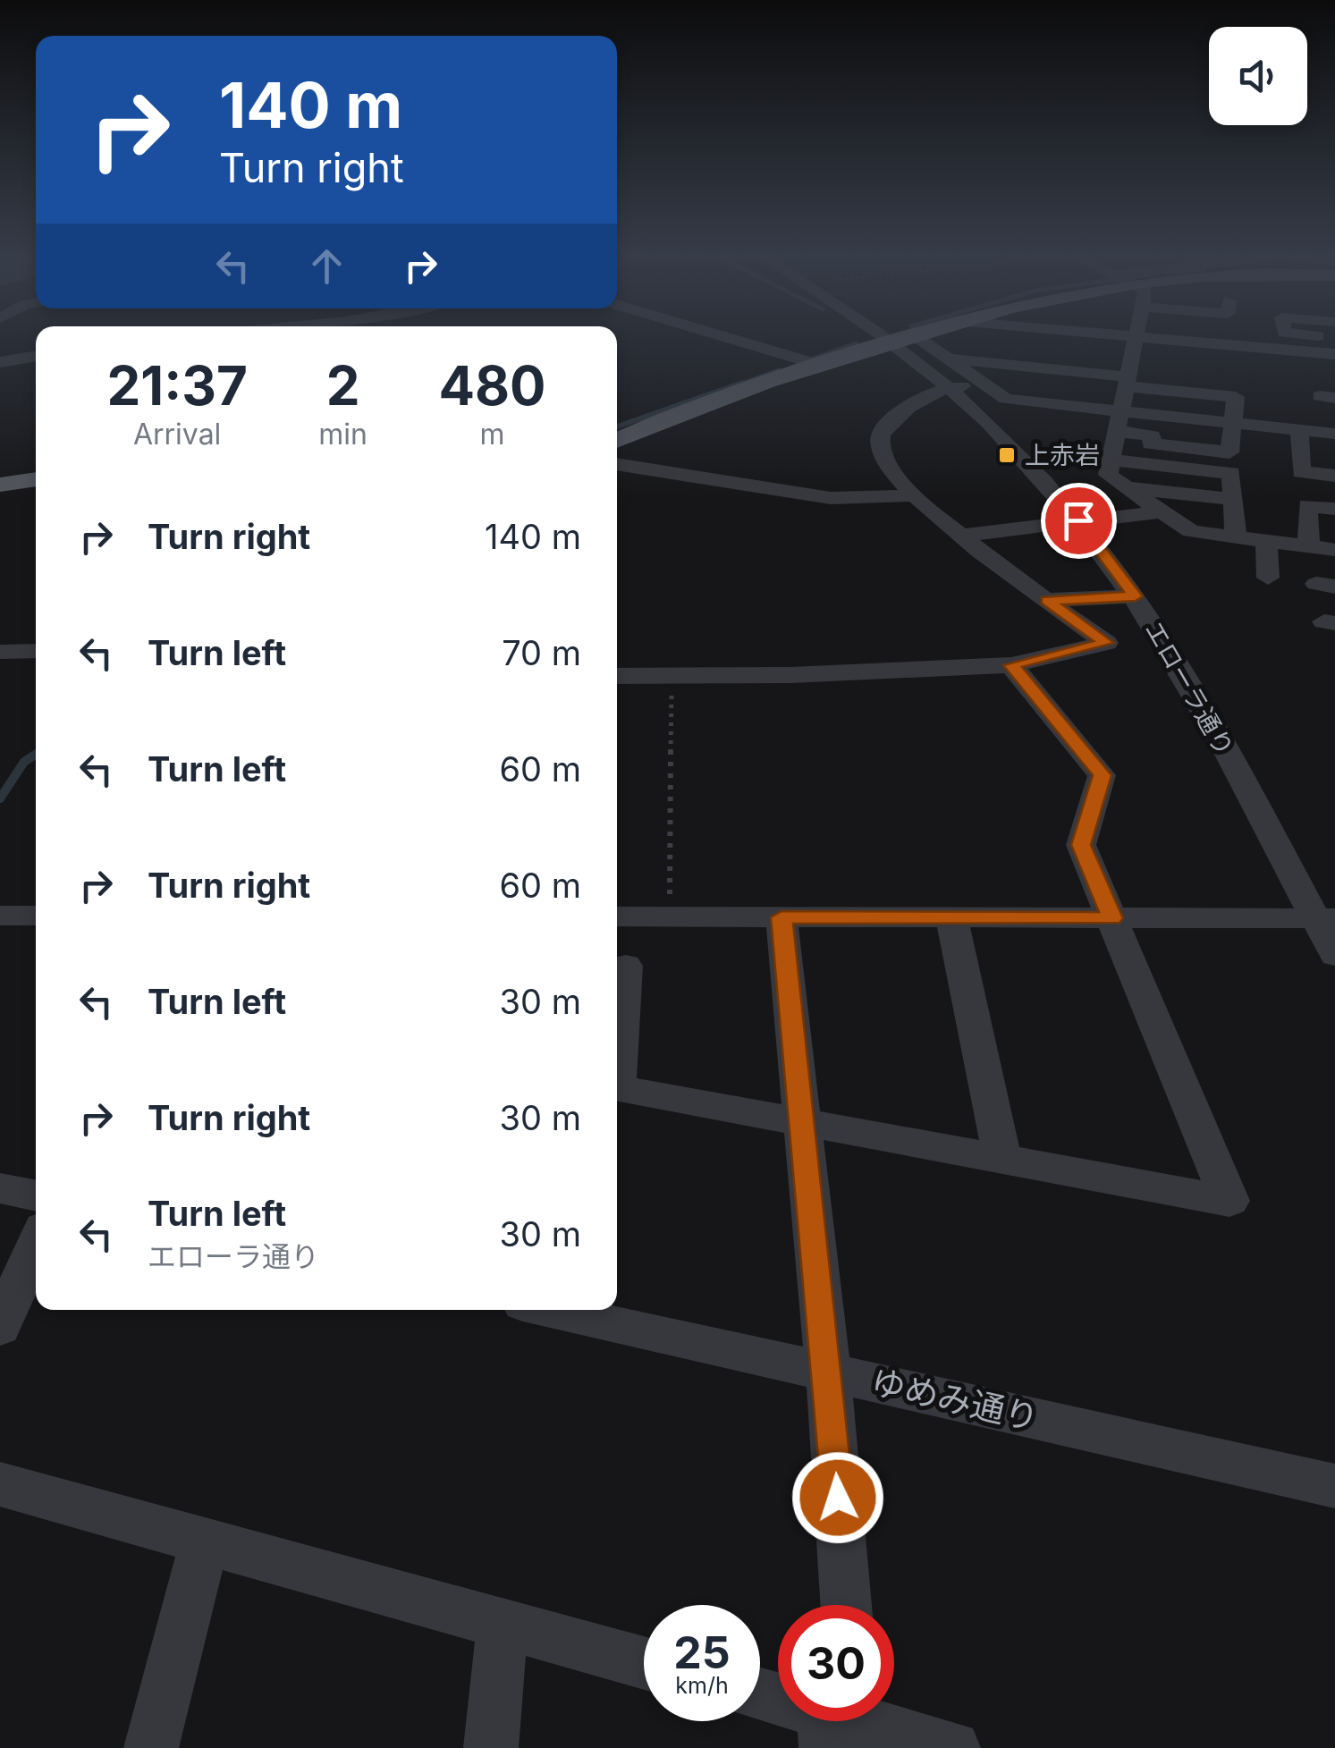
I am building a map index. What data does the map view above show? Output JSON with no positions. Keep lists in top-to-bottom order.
{
  "streets": {
    "street": ["エローラ通り", "ゆめみ通り"]
  },
  "places": {
    "transit": ["上赤岩"]
  },
  "page": {
    "turn": ["140 m", "Turn right"],
    "eta": [
      "21:37",
      "Arrival",
      "2",
      "min",
      "480",
      "m"
    ],
    "list": [
      {
        "name": "Turn right",
        "value": "140 m"
      },
      {
        "name": "Turn left",
        "value": "70 m"
      },
      {
        "name": "Turn left",
        "value": "60 m"
      },
      {
        "name": "Turn right",
        "value": "60 m"
      },
      {
        "name": "Turn left",
        "value": "30 m"
      },
      {
        "name": "Turn right",
        "value": "30 m"
      },
      {
        "name": "Turn left",
        "note": "エローラ通り",
        "value": "30 m"
      }
    ],
    "speed": "25 km/h",
    "limit": "30"
  }
}
